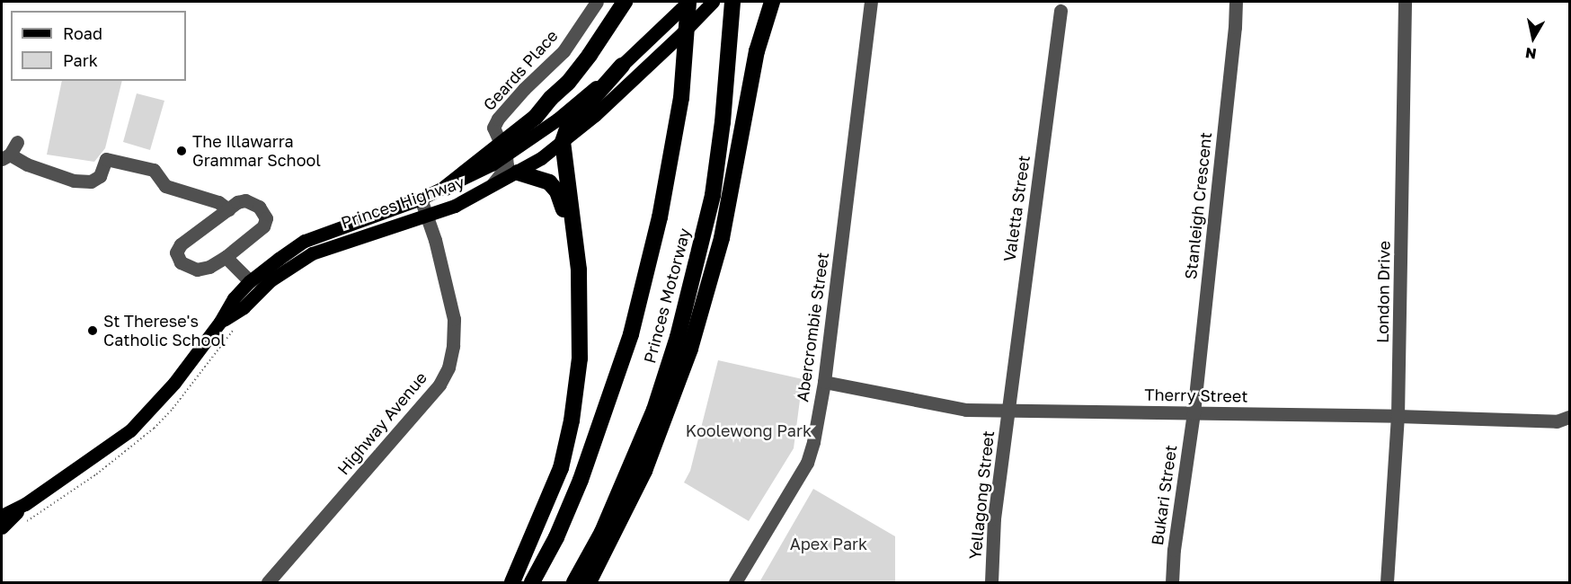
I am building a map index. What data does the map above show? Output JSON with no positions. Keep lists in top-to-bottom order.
{
  "streets": {
    "highway": ["Princes Motorway"],
    "main road": ["Princes Highway"],
    "street": [
      "Geards Place",
      "Stanleigh Crescent",
      "Valetta Street",
      "London Drive",
      "Abercrombie Street",
      "Therry Street",
      "Highway Avenue",
      "Yellagong Street",
      "Bukari Street"
    ]
  },
  "crossings": [
    ["Geards Place", "Princes Highway"],
    ["Princes Highway", "Highway Avenue"],
    ["Stanleigh Crescent", "Therry Street"],
    ["Stanleigh Crescent", "Bukari Street"],
    ["Valetta Street", "Therry Street"],
    ["Valetta Street", "Yellagong Street"],
    ["London Drive", "Therry Street"],
    ["Abercrombie Street", "Therry Street"],
    ["Therry Street", "Yellagong Street"],
    ["Therry Street", "Bukari Street"]
  ],
  "parks": ["Koolewong Park", "Apex Park"],
  "places": ["The Illawarra Grammar School", "St Therese's Catholic School"],
  "legend": ["Road", "Park"],
  "north": "bottom"
}
